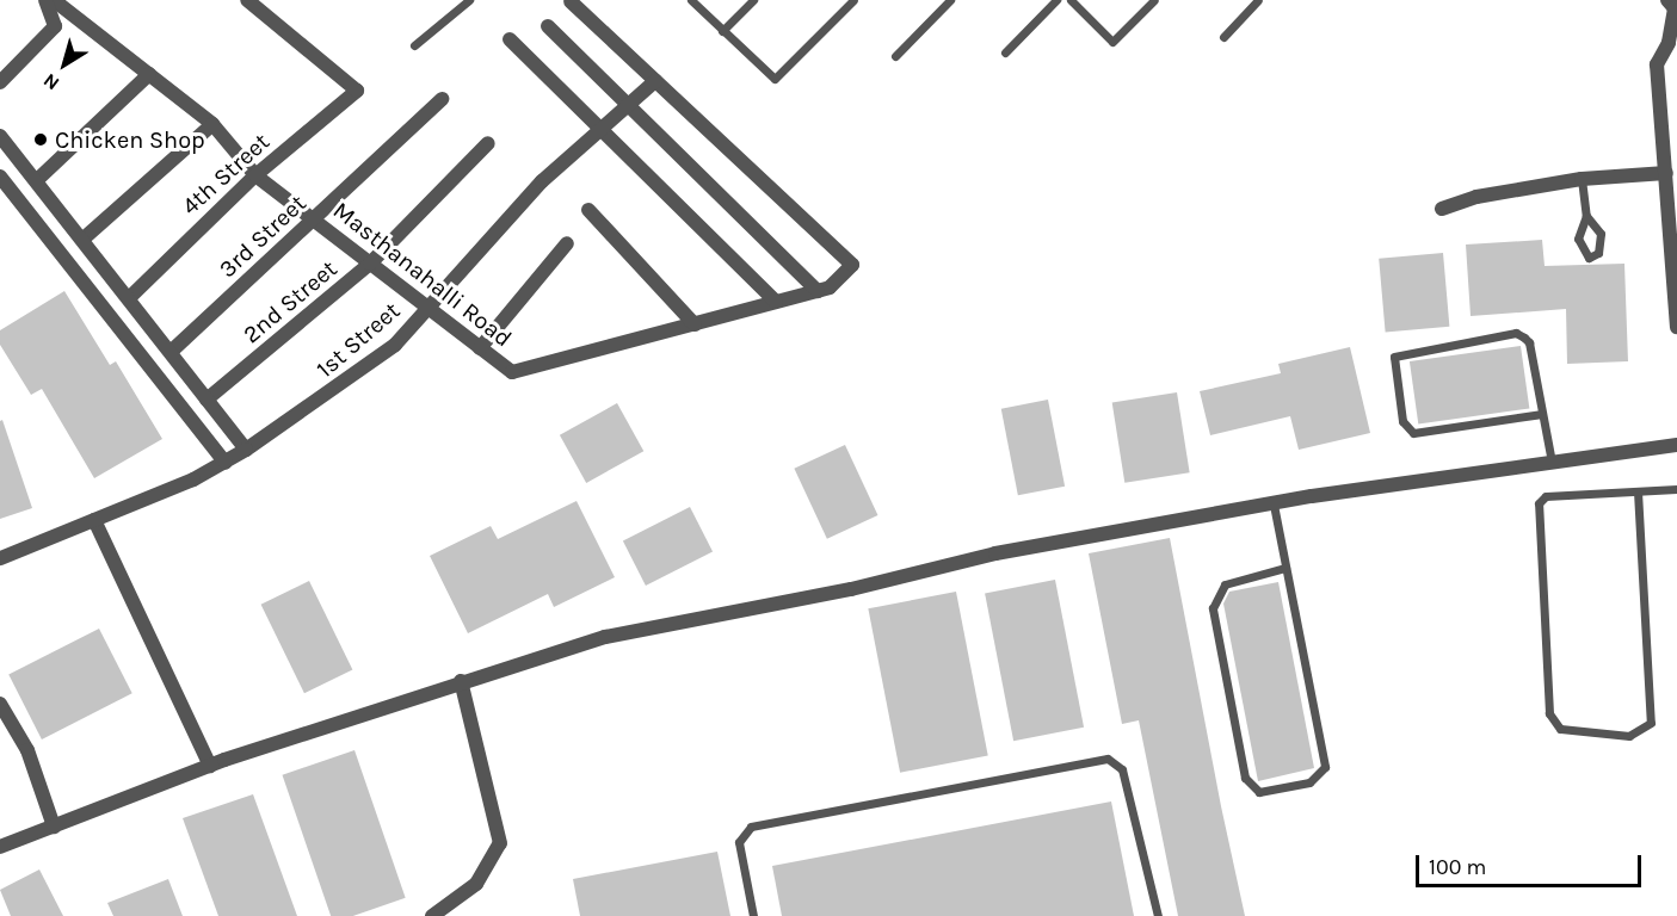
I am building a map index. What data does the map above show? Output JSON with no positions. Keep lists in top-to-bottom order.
{
  "streets": {
    "street": [
      "4th Street",
      "3rd Street",
      "Masthanahalli Road",
      "2nd Street",
      "1st Street"
    ]
  },
  "crossings": [
    ["4th Street", "Masthanahalli Road"],
    ["3rd Street", "Masthanahalli Road"],
    ["Masthanahalli Road", "2nd Street"],
    ["Masthanahalli Road", "1st Street"]
  ],
  "places": ["Chicken Shop"],
  "scale_bar": "100 m",
  "north": "bottom left"
}
